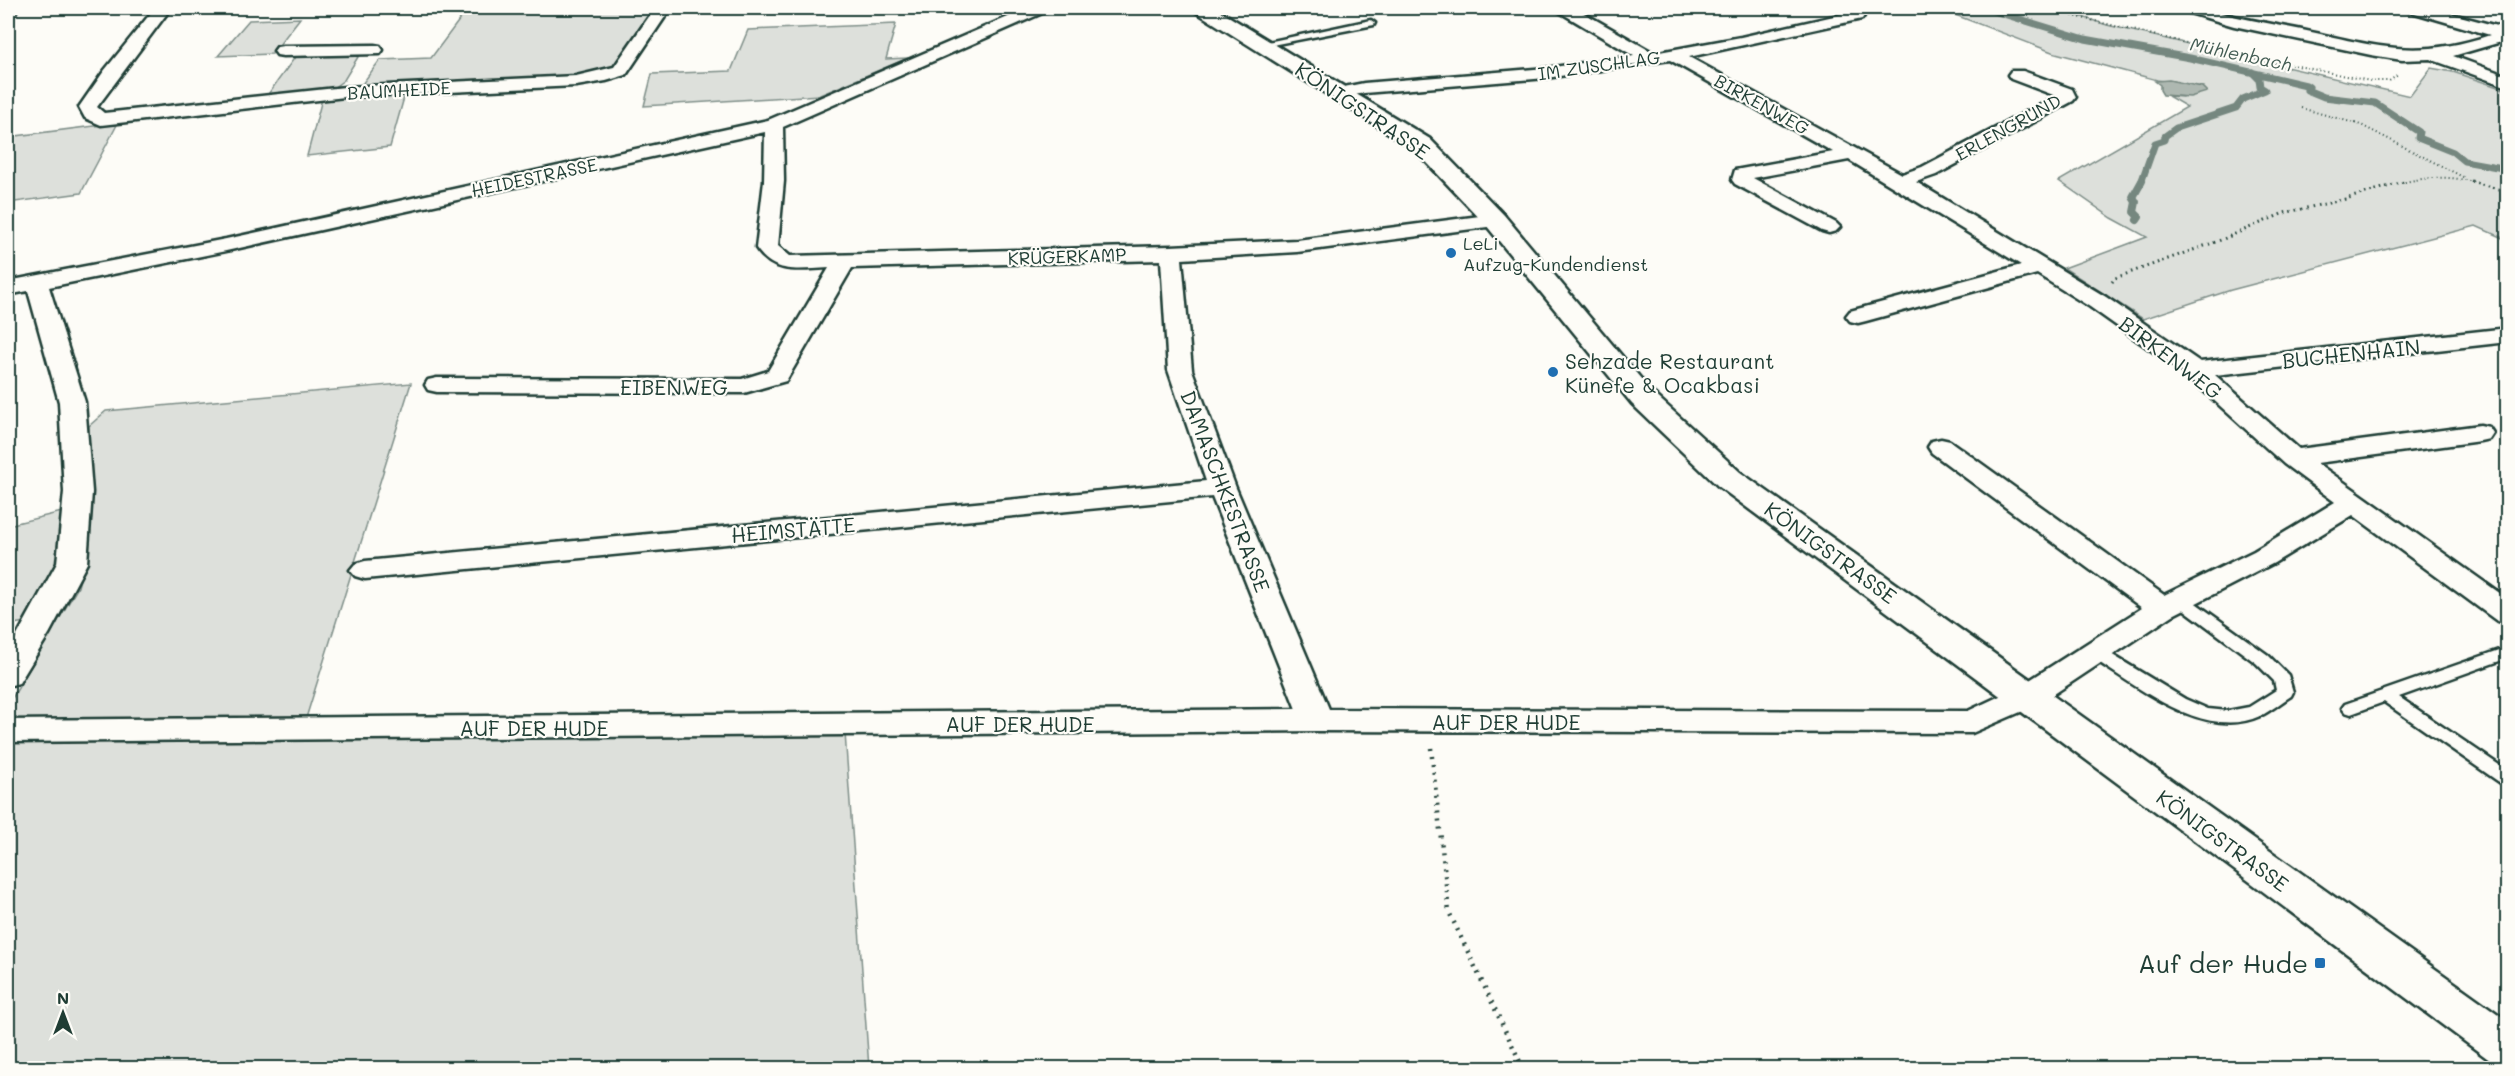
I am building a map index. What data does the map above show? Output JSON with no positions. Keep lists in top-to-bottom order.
{
  "streets": {
    "main road": ["KÖNIGSTRASSE"],
    "street": [
      "IM ZUSCHLAG",
      "BAUMHEIDE",
      "BIRKENWEG",
      "ERLENGRUND",
      "HEIDESTRASSE",
      "KRÜGERKAMP",
      "BUCHENHAIN",
      "EIBENWEG",
      "DAMASCHKESTRASSE",
      "HEIMSTÄTTE",
      "AUF DER HUDE"
    ]
  },
  "crossings": [
    ["IM ZUSCHLAG", "BIRKENWEG"],
    ["IM ZUSCHLAG", "KÖNIGSTRASSE"],
    ["BIRKENWEG", "ERLENGRUND"],
    ["BIRKENWEG", "BUCHENHAIN"],
    ["KÖNIGSTRASSE", "KRÜGERKAMP"],
    ["KÖNIGSTRASSE", "AUF DER HUDE"],
    ["HEIDESTRASSE", "KRÜGERKAMP"],
    ["KRÜGERKAMP", "EIBENWEG"],
    ["KRÜGERKAMP", "DAMASCHKESTRASSE"],
    ["DAMASCHKESTRASSE", "HEIMSTÄTTE"],
    ["DAMASCHKESTRASSE", "AUF DER HUDE"]
  ],
  "water": ["Mühlenbach"],
  "places": {
    "other": ["LeLi Aufzug-Kundendienst", "Sehzade Restaurant Künefe & Ocakbasi"],
    "transit": ["Auf der Hude"]
  },
  "north": "top"
}
